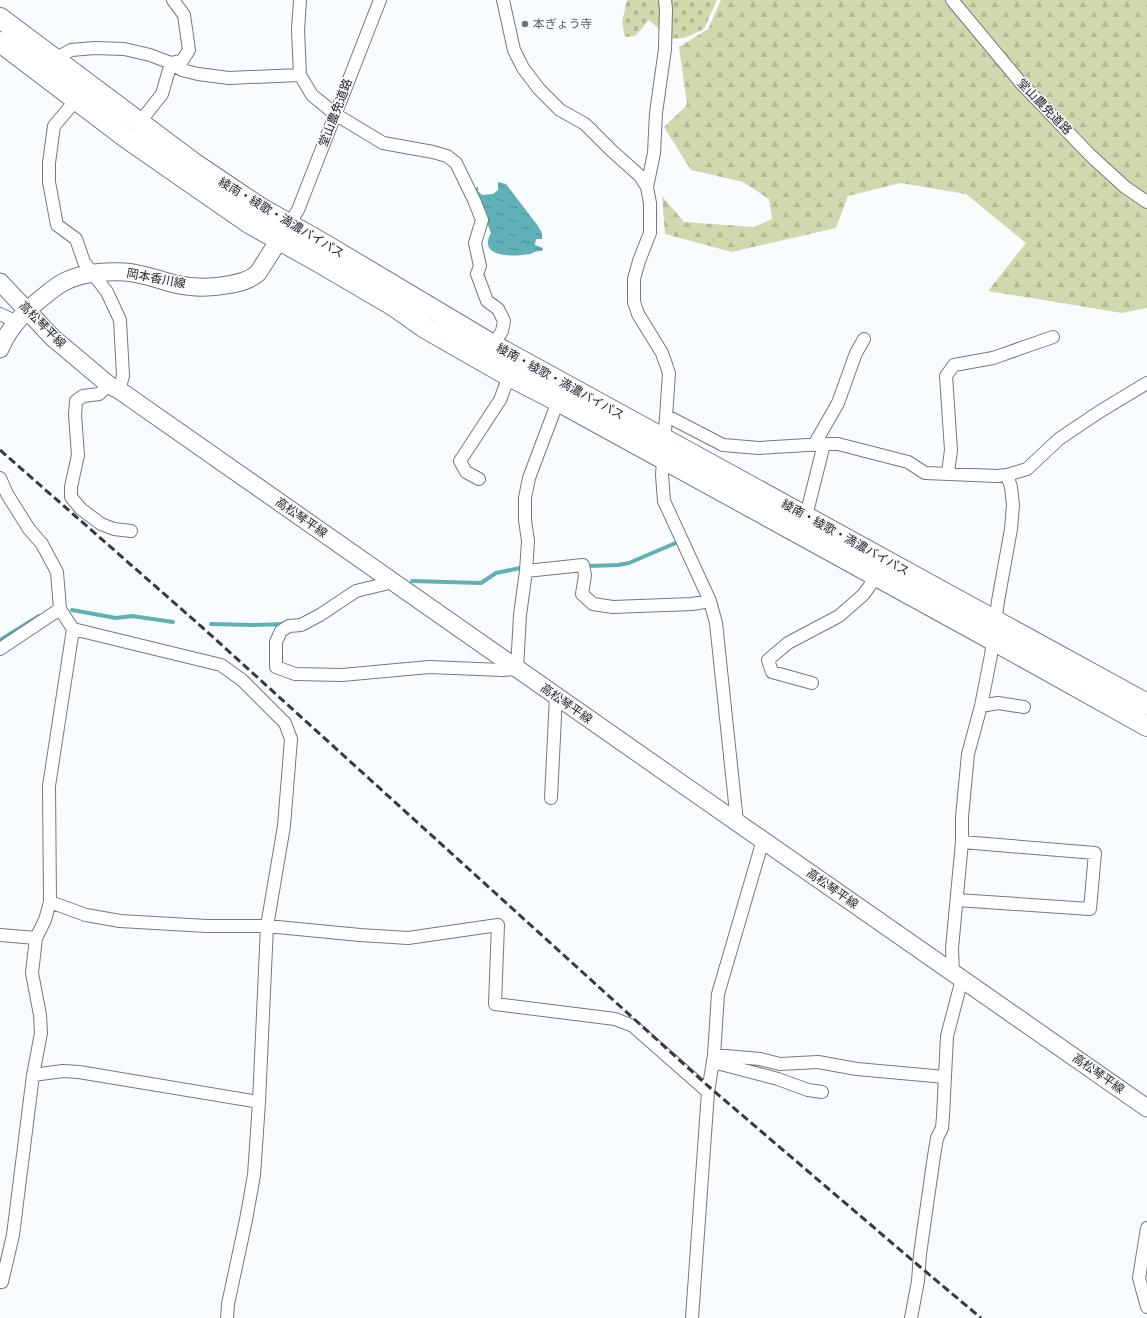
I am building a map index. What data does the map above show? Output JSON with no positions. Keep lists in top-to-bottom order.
{
  "streets": {
    "highway": ["綾南・綾歌・満濃バイパス"],
    "main road": ["岡本香川線", "高松琴平線"],
    "street": ["堂山農免道路"]
  },
  "crossings": [
    ["堂山農免道路", "綾南・綾歌・満濃バイパス"],
    ["堂山農免道路", "岡本香川線"],
    ["綾南・綾歌・満濃バイパス", "岡本香川線"],
    ["岡本香川線", "高松琴平線"]
  ],
  "places": ["本ぎょう寺"]
}
